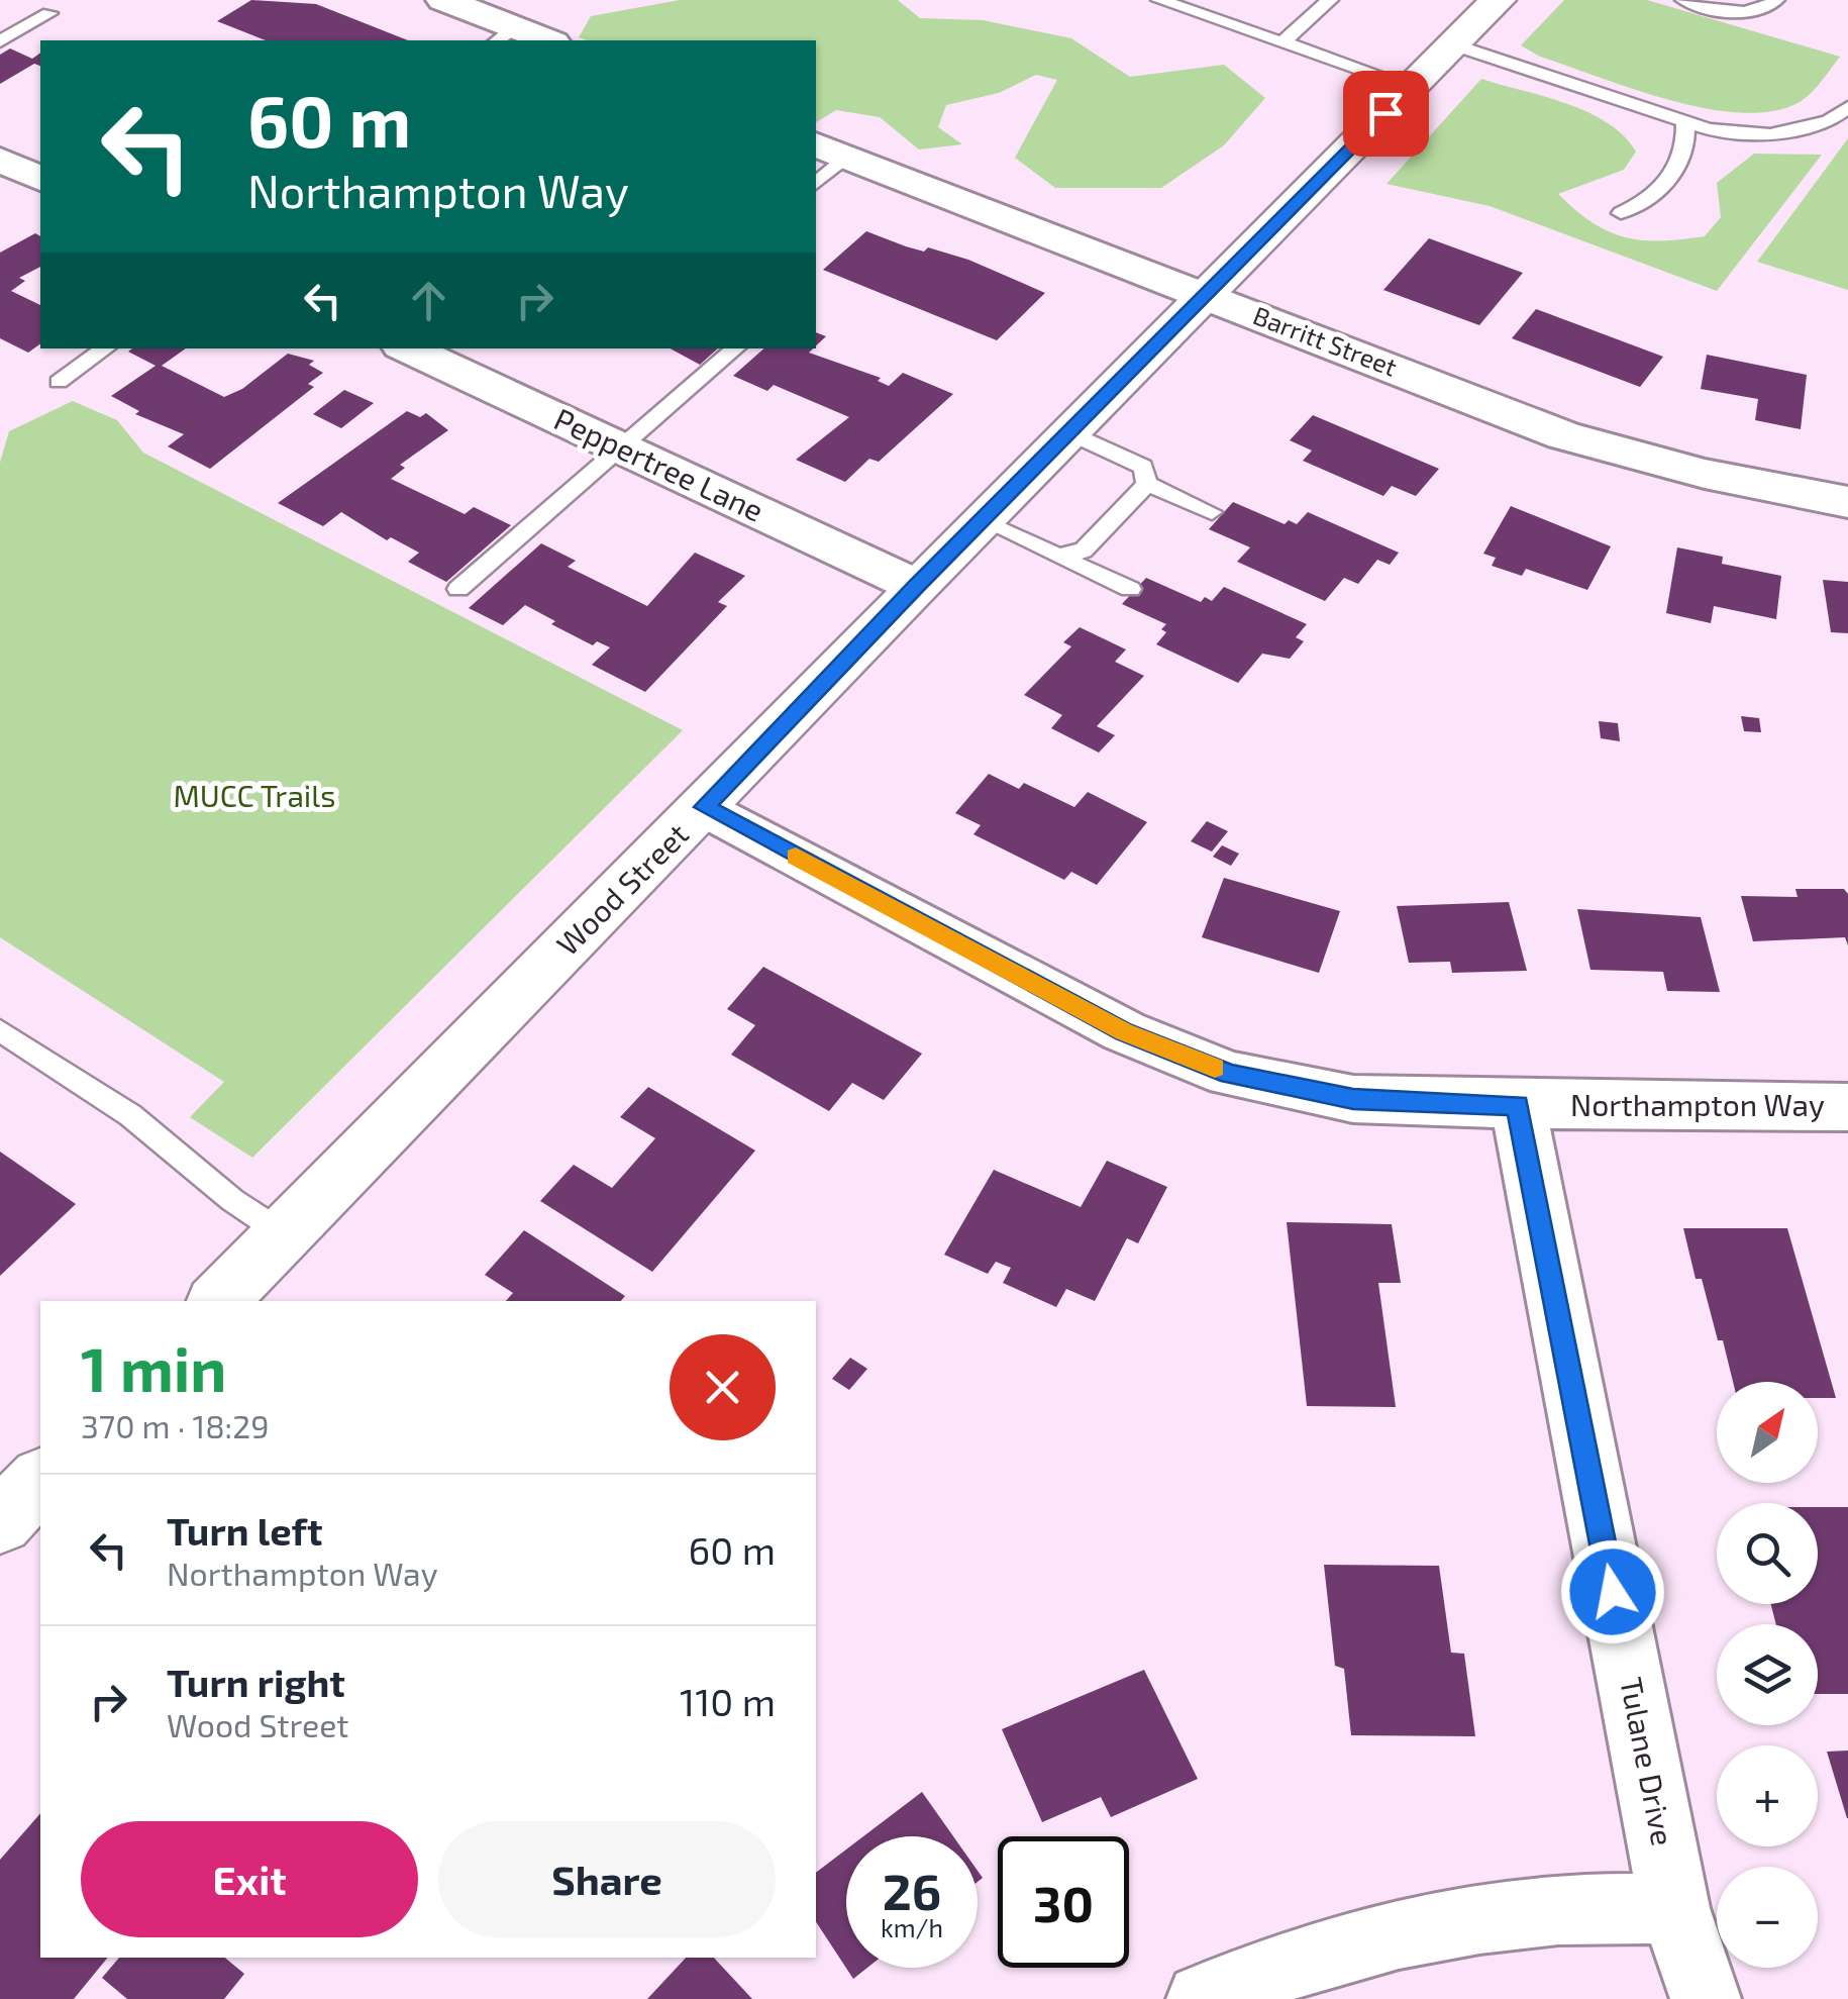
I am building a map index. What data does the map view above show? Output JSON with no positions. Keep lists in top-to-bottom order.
{
  "streets": {
    "street": [
      "Barritt Street",
      "Peppertree Lane",
      "Wood Street",
      "Northampton Way",
      "Tulane Drive"
    ]
  },
  "crossings": [
    ["Barritt Street", "Wood Street"],
    ["Peppertree Lane", "Wood Street"],
    ["Wood Street", "Northampton Way"],
    ["Northampton Way", "Tulane Drive"]
  ],
  "parks": ["MUCC Trails"],
  "north": "top right",
  "page": {
    "turn": ["60 m", "Northampton Way"],
    "heading": ["1 min", "370 m · 18:29"],
    "map_buttons": ["+", "−"],
    "list": [
      {
        "name": "Turn left",
        "note": "Northampton Way",
        "value": "60 m"
      },
      {
        "name": "Turn right",
        "note": "Wood Street",
        "value": "110 m"
      }
    ],
    "buttons": ["Exit", "Share"],
    "speed": "26 km/h",
    "limit": "30"
  }
}
